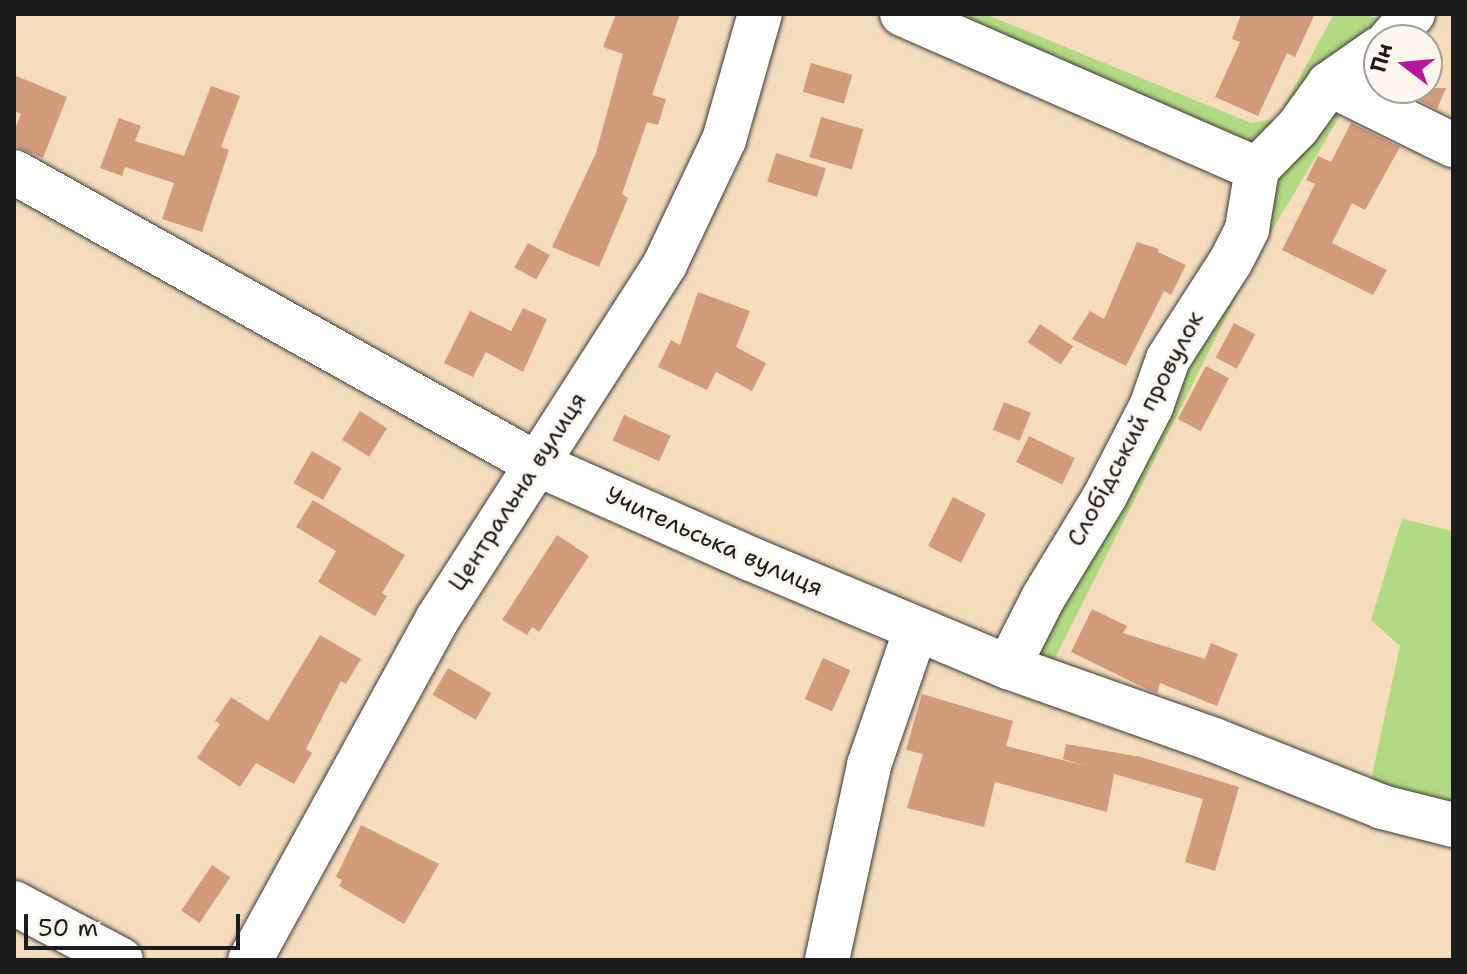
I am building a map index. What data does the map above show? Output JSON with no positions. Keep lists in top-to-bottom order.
{
  "streets": {
    "street": ["Слобідський провулок", "Центральна вулиця", "Учительська вулиця"]
  },
  "crossings": [
    ["Слобідський провулок", "Учительська вулиця"],
    ["Центральна вулиця", "Учительська вулиця"]
  ],
  "scale_bar": "50 m",
  "north": "left"
}
